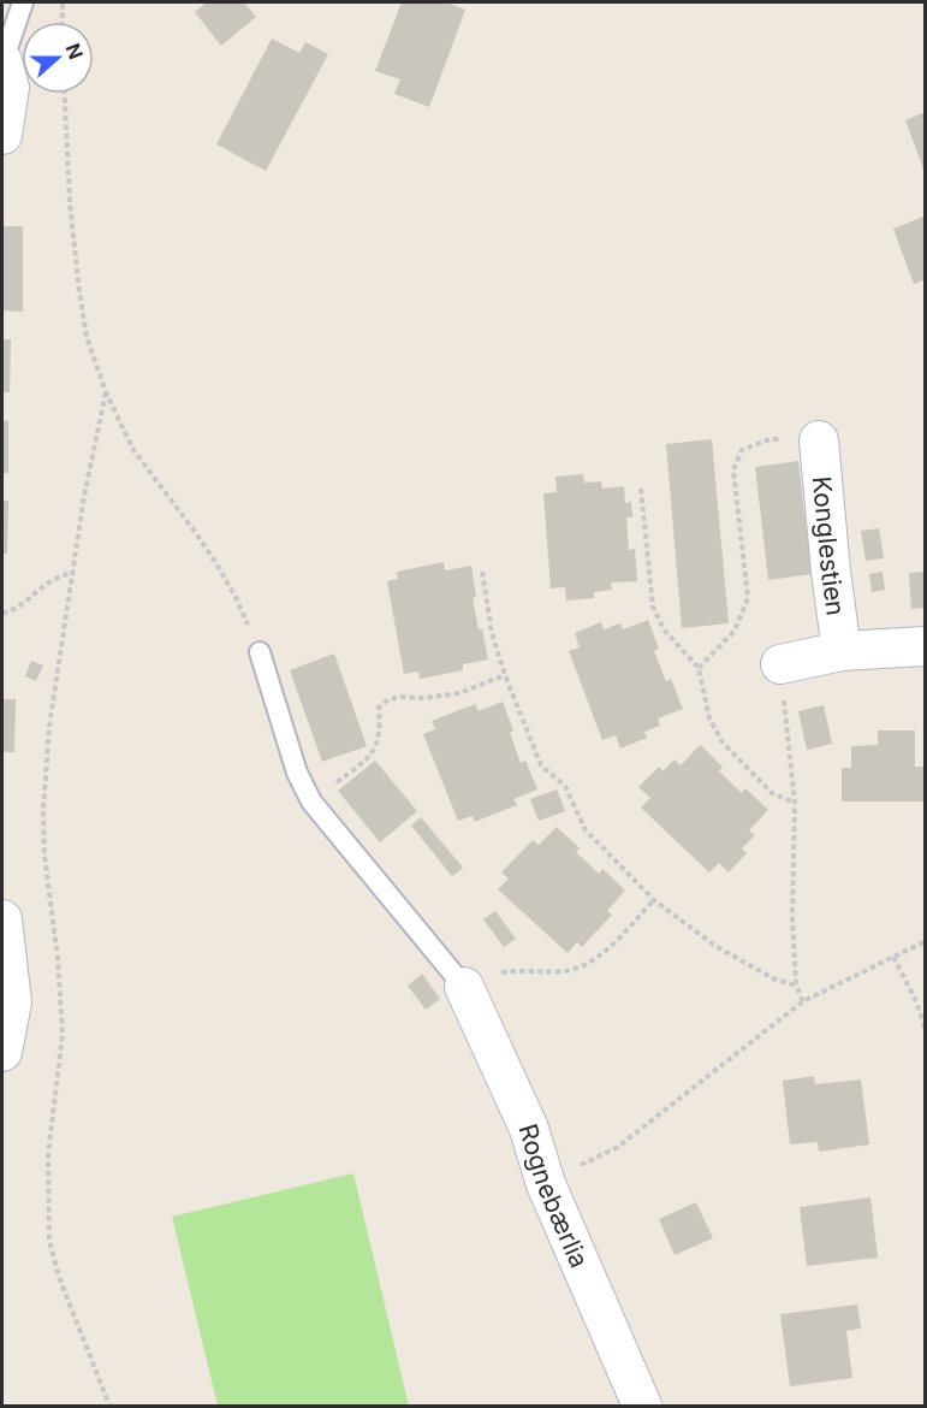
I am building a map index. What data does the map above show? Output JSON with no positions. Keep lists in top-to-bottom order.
{
  "streets": {
    "street": ["Konglestien", "Rognebærlia"]
  },
  "north": "right"
}
